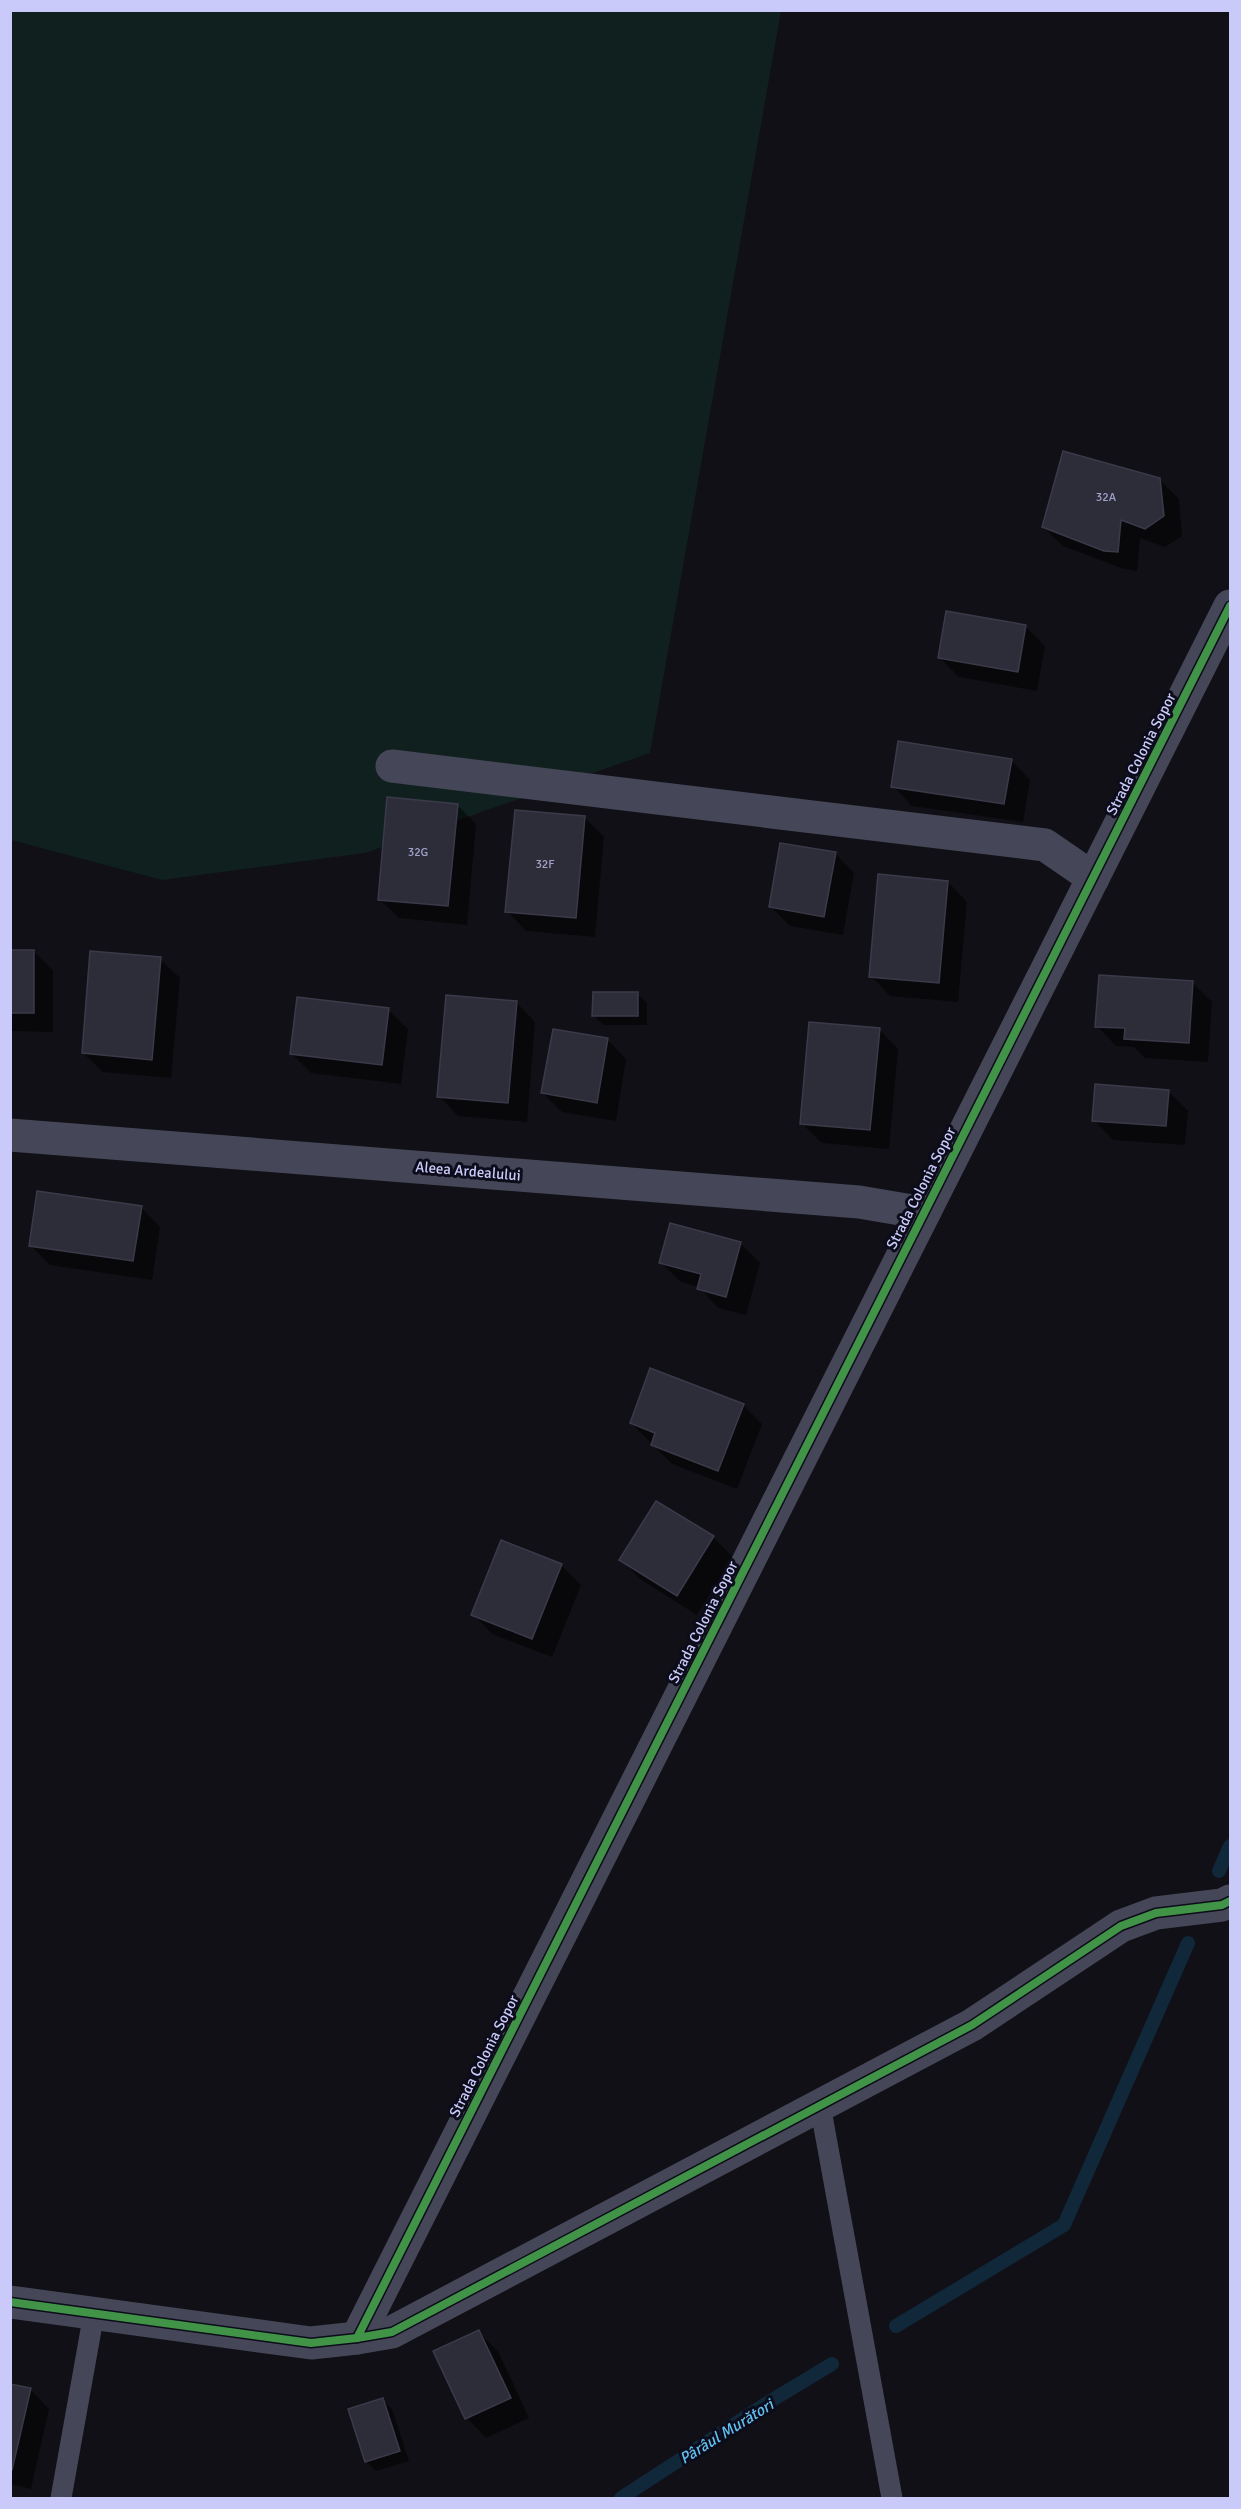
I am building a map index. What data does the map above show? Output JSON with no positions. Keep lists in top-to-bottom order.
{
  "streets": {
    "street": ["Strada Colonia Sopor", "Aleea Ardealului"]
  },
  "crossings": [
    ["Strada Colonia Sopor", "Aleea Ardealului"]
  ],
  "water": ["Pârâul Murători"],
  "house_numbers": ["32A", "32G", "32F"]
}
